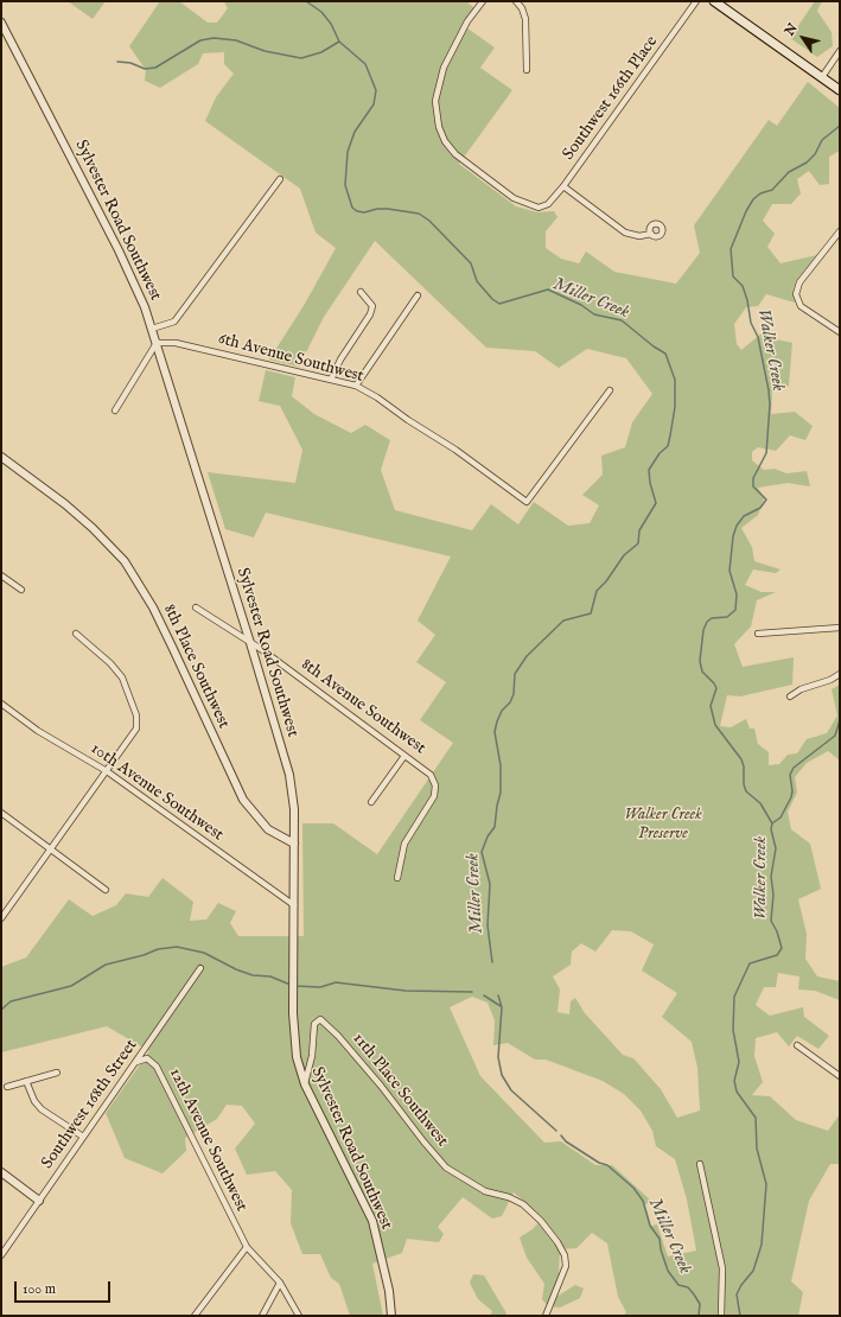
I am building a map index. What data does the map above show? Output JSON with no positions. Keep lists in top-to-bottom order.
{
  "streets": {
    "street": [
      "Southwest 166th Place",
      "Sylvester Road Southwest",
      "6th Avenue Southwest",
      "8th Place Southwest",
      "8th Avenue Southwest",
      "10th Avenue Southwest",
      "11th Place Southwest",
      "Southwest 168th Street",
      "12th Avenue Southwest"
    ]
  },
  "crossings": [
    ["Sylvester Road Southwest", "6th Avenue Southwest"],
    ["Sylvester Road Southwest", "8th Place Southwest"],
    ["Sylvester Road Southwest", "8th Avenue Southwest"],
    ["Sylvester Road Southwest", "10th Avenue Southwest"],
    ["Sylvester Road Southwest", "11th Place Southwest"],
    ["Southwest 168th Street", "12th Avenue Southwest"]
  ],
  "water": ["Miller Creek", "Walker Creek"],
  "parks": ["Walker Creek Preserve"],
  "scale_bar": "100 m",
  "north": "top left"
}
